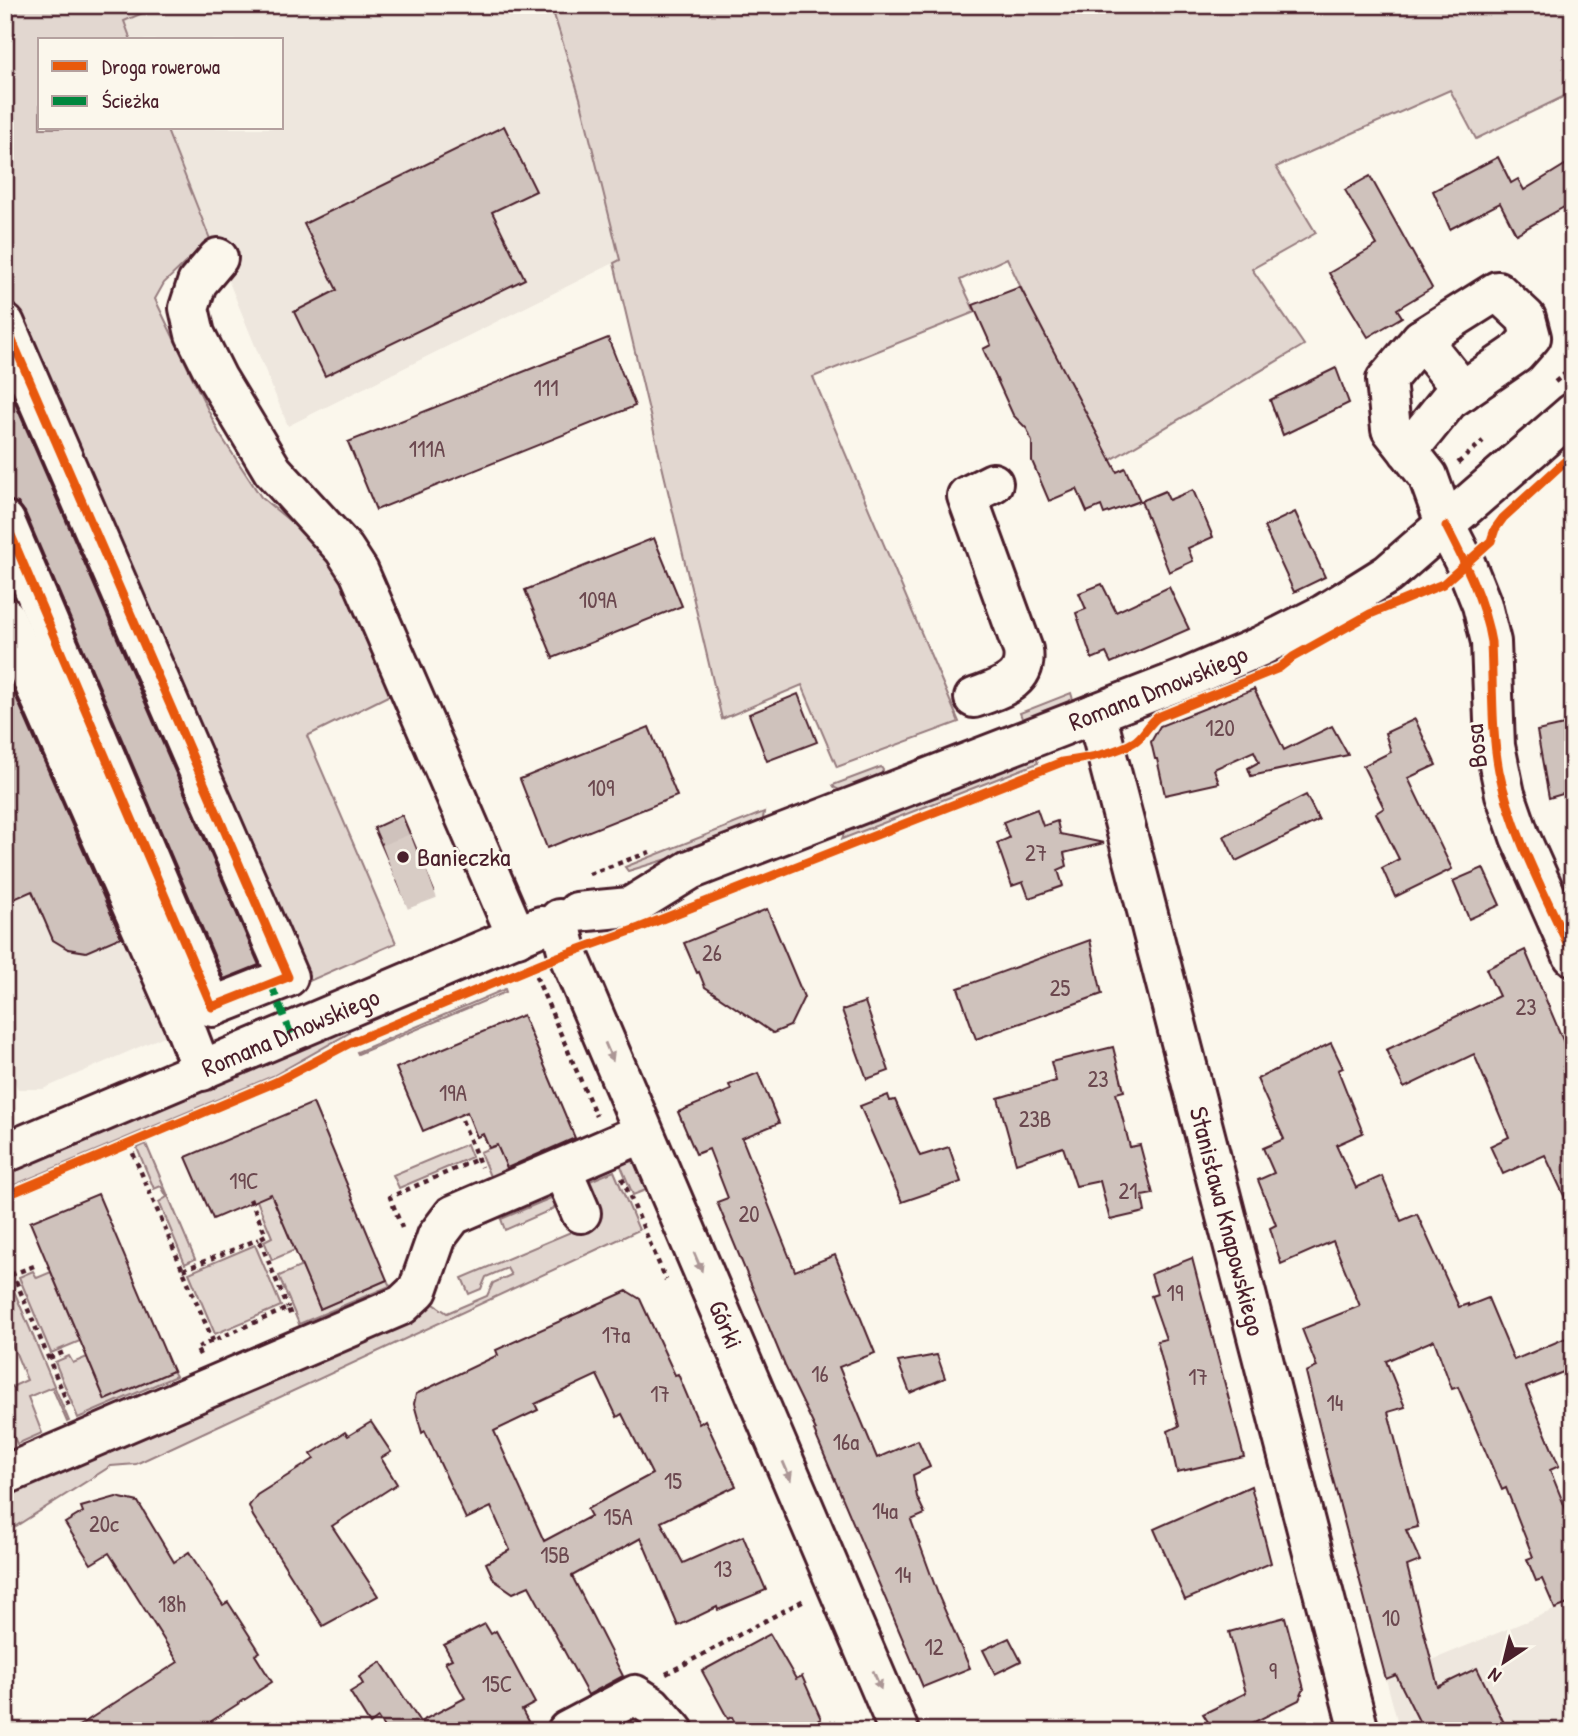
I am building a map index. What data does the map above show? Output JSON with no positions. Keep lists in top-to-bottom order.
{
  "streets": {
    "street": [
      "Romana Dmowskiego",
      "Bosa",
      "Stanisława Knapowskiego",
      "Górki"
    ]
  },
  "crossings": [
    ["Romana Dmowskiego", "Bosa"],
    ["Romana Dmowskiego", "Stanisława Knapowskiego"],
    ["Romana Dmowskiego", "Górki"]
  ],
  "one_way": ["Górki"],
  "places": ["Banieczka"],
  "house_numbers": [
    "111",
    "111A",
    "109A",
    "120",
    "109",
    "27",
    "26",
    "25",
    "23",
    "23",
    "19A",
    "23B",
    "19C",
    "21",
    "20",
    "19",
    "17a",
    "16",
    "17",
    "17",
    "14",
    "16a",
    "15",
    "14a",
    "15A",
    "20c",
    "15B",
    "13",
    "14",
    "18h",
    "10",
    "12",
    "9",
    "15C"
  ],
  "legend": ["Droga rowerowa", "Ścieżka"],
  "north": "bottom left"
}
